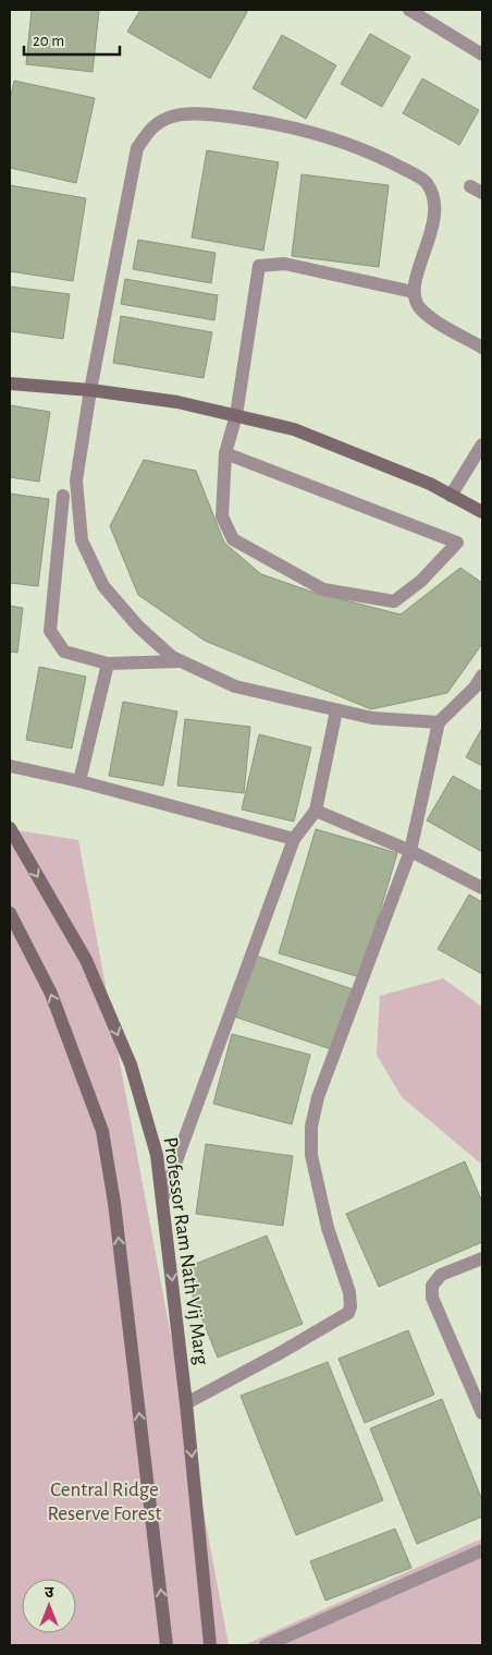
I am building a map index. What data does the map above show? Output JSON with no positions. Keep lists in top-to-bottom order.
{
  "streets": {
    "street": ["Professor Ram Nath Vij Marg"]
  },
  "parks": ["Central Ridge Reserve Forest"],
  "scale_bar": "20 m",
  "north": "top"
}
